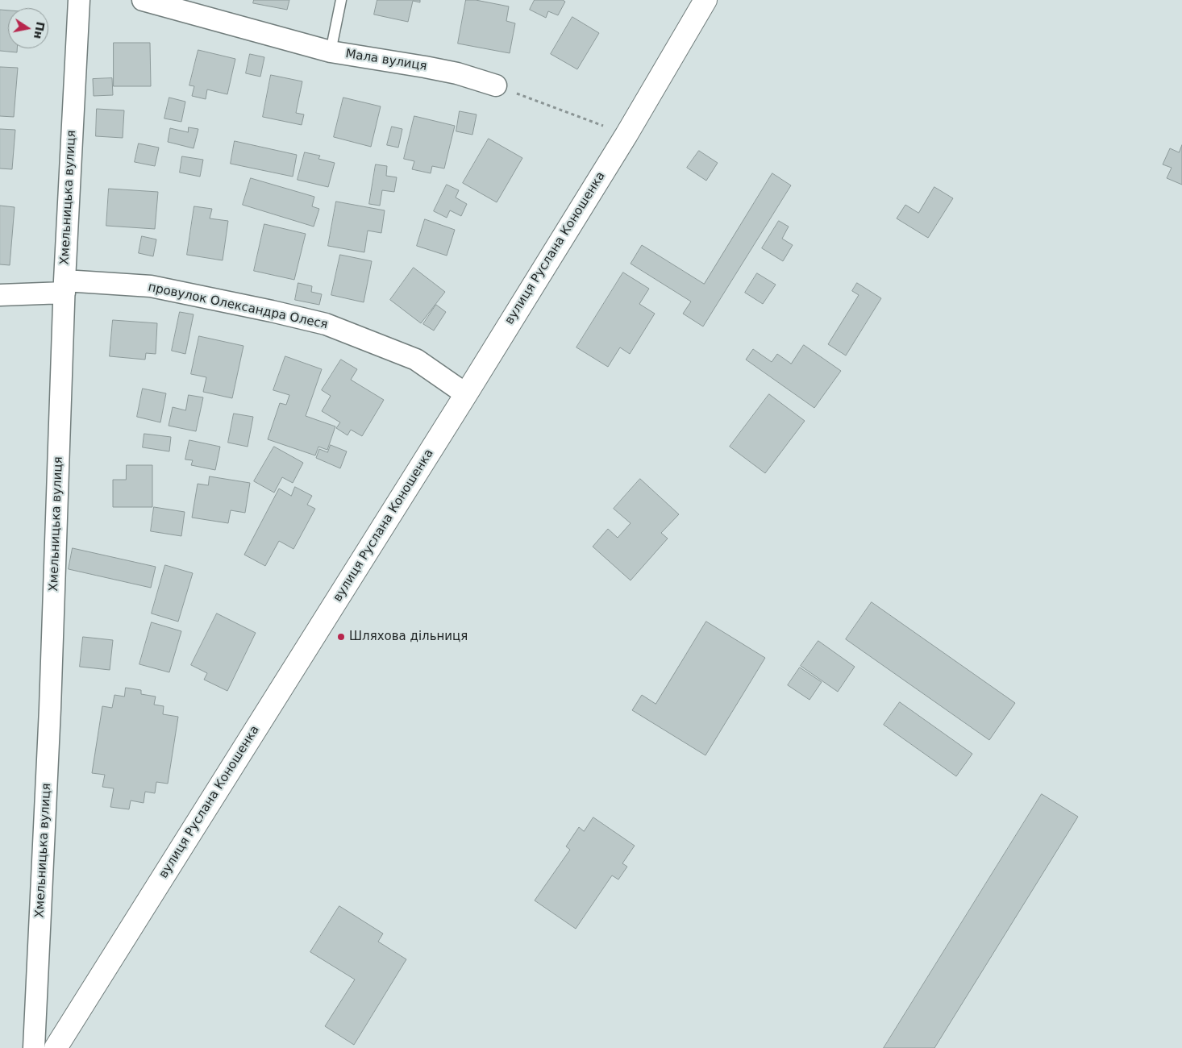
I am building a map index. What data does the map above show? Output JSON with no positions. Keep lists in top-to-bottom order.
{
  "streets": {
    "street": [
      "Мала вулиця",
      "Хмельницька вулиця",
      "вулиця Руслана Коношенка",
      "провулок Олександра Олеся"
    ]
  },
  "crossings": [
    ["Хмельницька вулиця", "провулок Олександра Олеся"],
    ["вулиця Руслана Коношенка", "провулок Олександра Олеся"]
  ],
  "places": ["Шляхова дільниця"],
  "north": "right"
}
